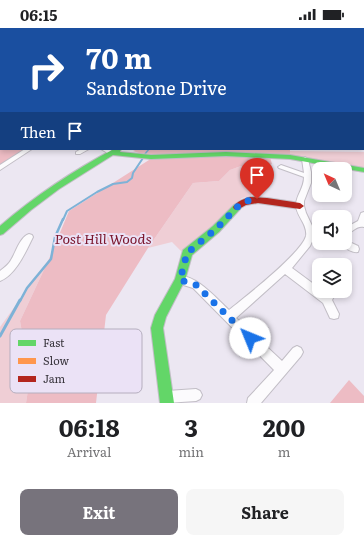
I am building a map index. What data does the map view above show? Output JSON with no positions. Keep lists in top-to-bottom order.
{
  "parks": ["Post Hill Woods"],
  "legend": ["Fast", "Slow", "Jam"],
  "north": "top left",
  "page": {
    "status": "06:15",
    "turn": ["70 m", "Sandstone Drive"],
    "then": "Then",
    "eta": [
      "06:18",
      "Arrival",
      "3",
      "min",
      "200",
      "m"
    ],
    "buttons": ["Exit", "Share"]
  }
}
